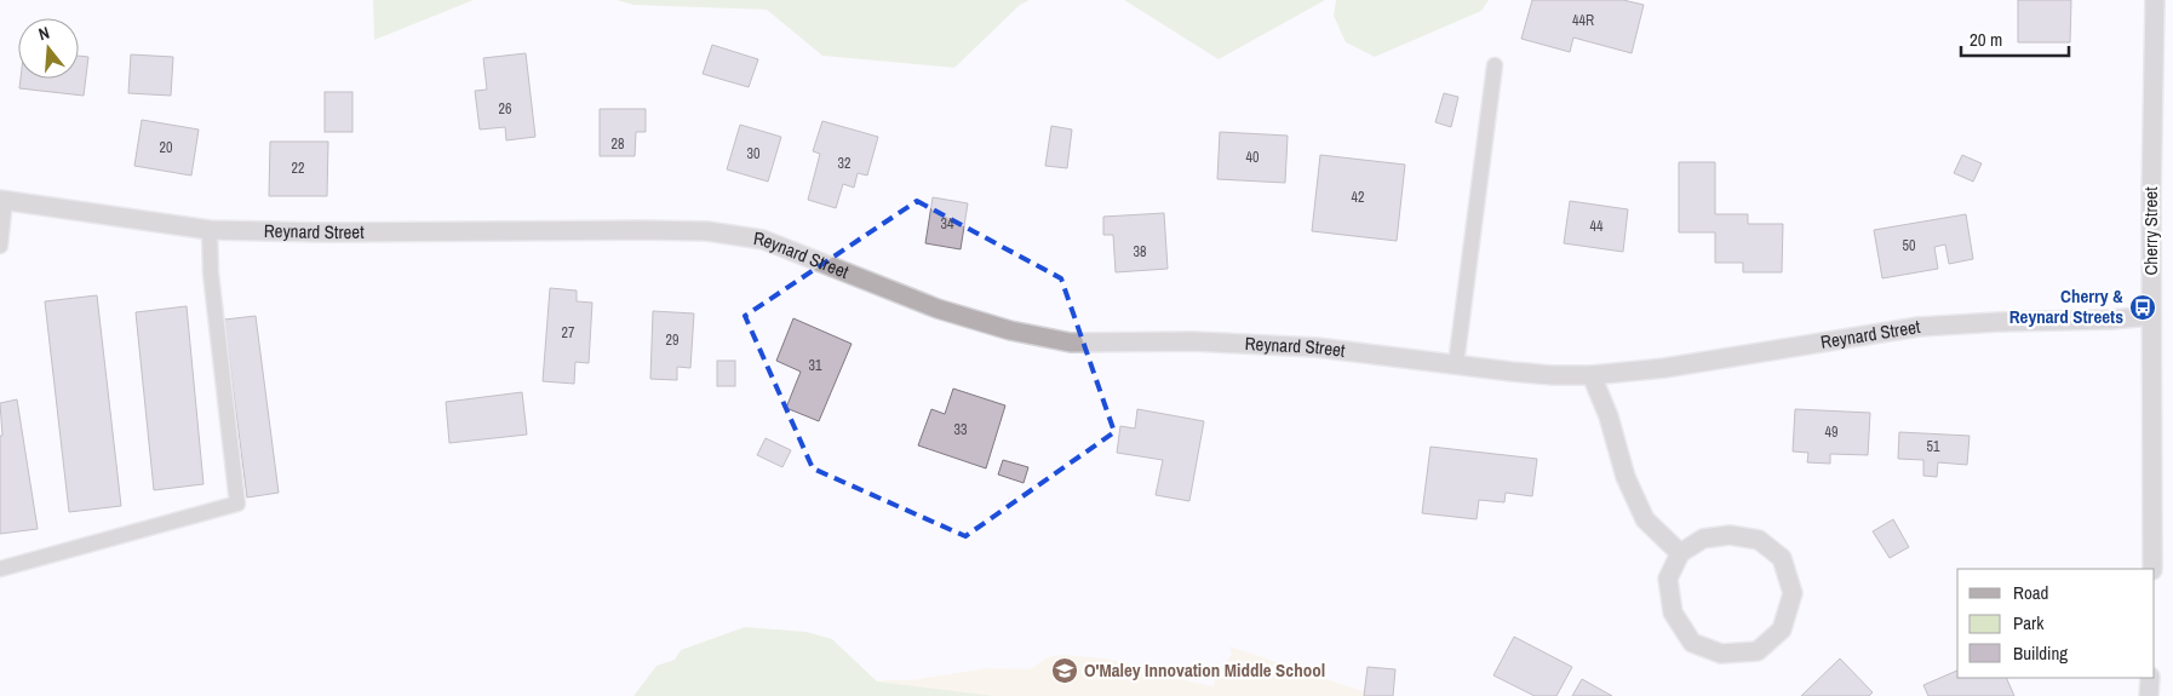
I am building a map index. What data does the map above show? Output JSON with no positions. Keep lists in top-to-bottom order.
{
  "streets": {
    "street": ["Cherry Street", "Reynard Street"]
  },
  "crossings": [
    ["Cherry Street", "Reynard Street"]
  ],
  "places": {
    "bus stop": ["Cherry & Reynard Streets"],
    "school or university": ["O'Maley Innovation Middle School"]
  },
  "house_numbers": [
    "44R",
    "26",
    "28",
    "20",
    "30",
    "40",
    "32",
    "22",
    "42",
    "34",
    "44",
    "50",
    "38",
    "27",
    "29",
    "31",
    "33",
    "49",
    "51"
  ],
  "legend": ["Road", "Park", "Building"],
  "scale_bar": "20 m",
  "north": "top"
}
